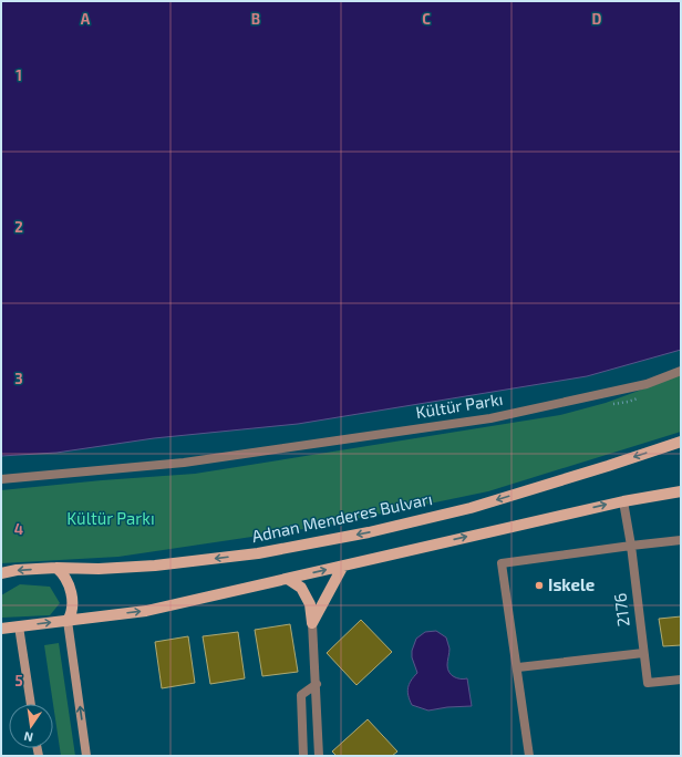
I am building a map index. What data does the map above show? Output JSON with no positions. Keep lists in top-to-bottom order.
{
  "streets": {
    "main road": ["Adnan Menderes Bulvarı"],
    "street": ["Kültür Parkı", "2176"]
  },
  "parks": ["Kültür Parkı"],
  "places": ["Iskele"],
  "north": "bottom",
  "grid": {
    "columns": [
      "A",
      "B",
      "C",
      "D"
    ],
    "rows": [
      "1",
      "2",
      "3",
      "4",
      "5"
    ]
  }
}
